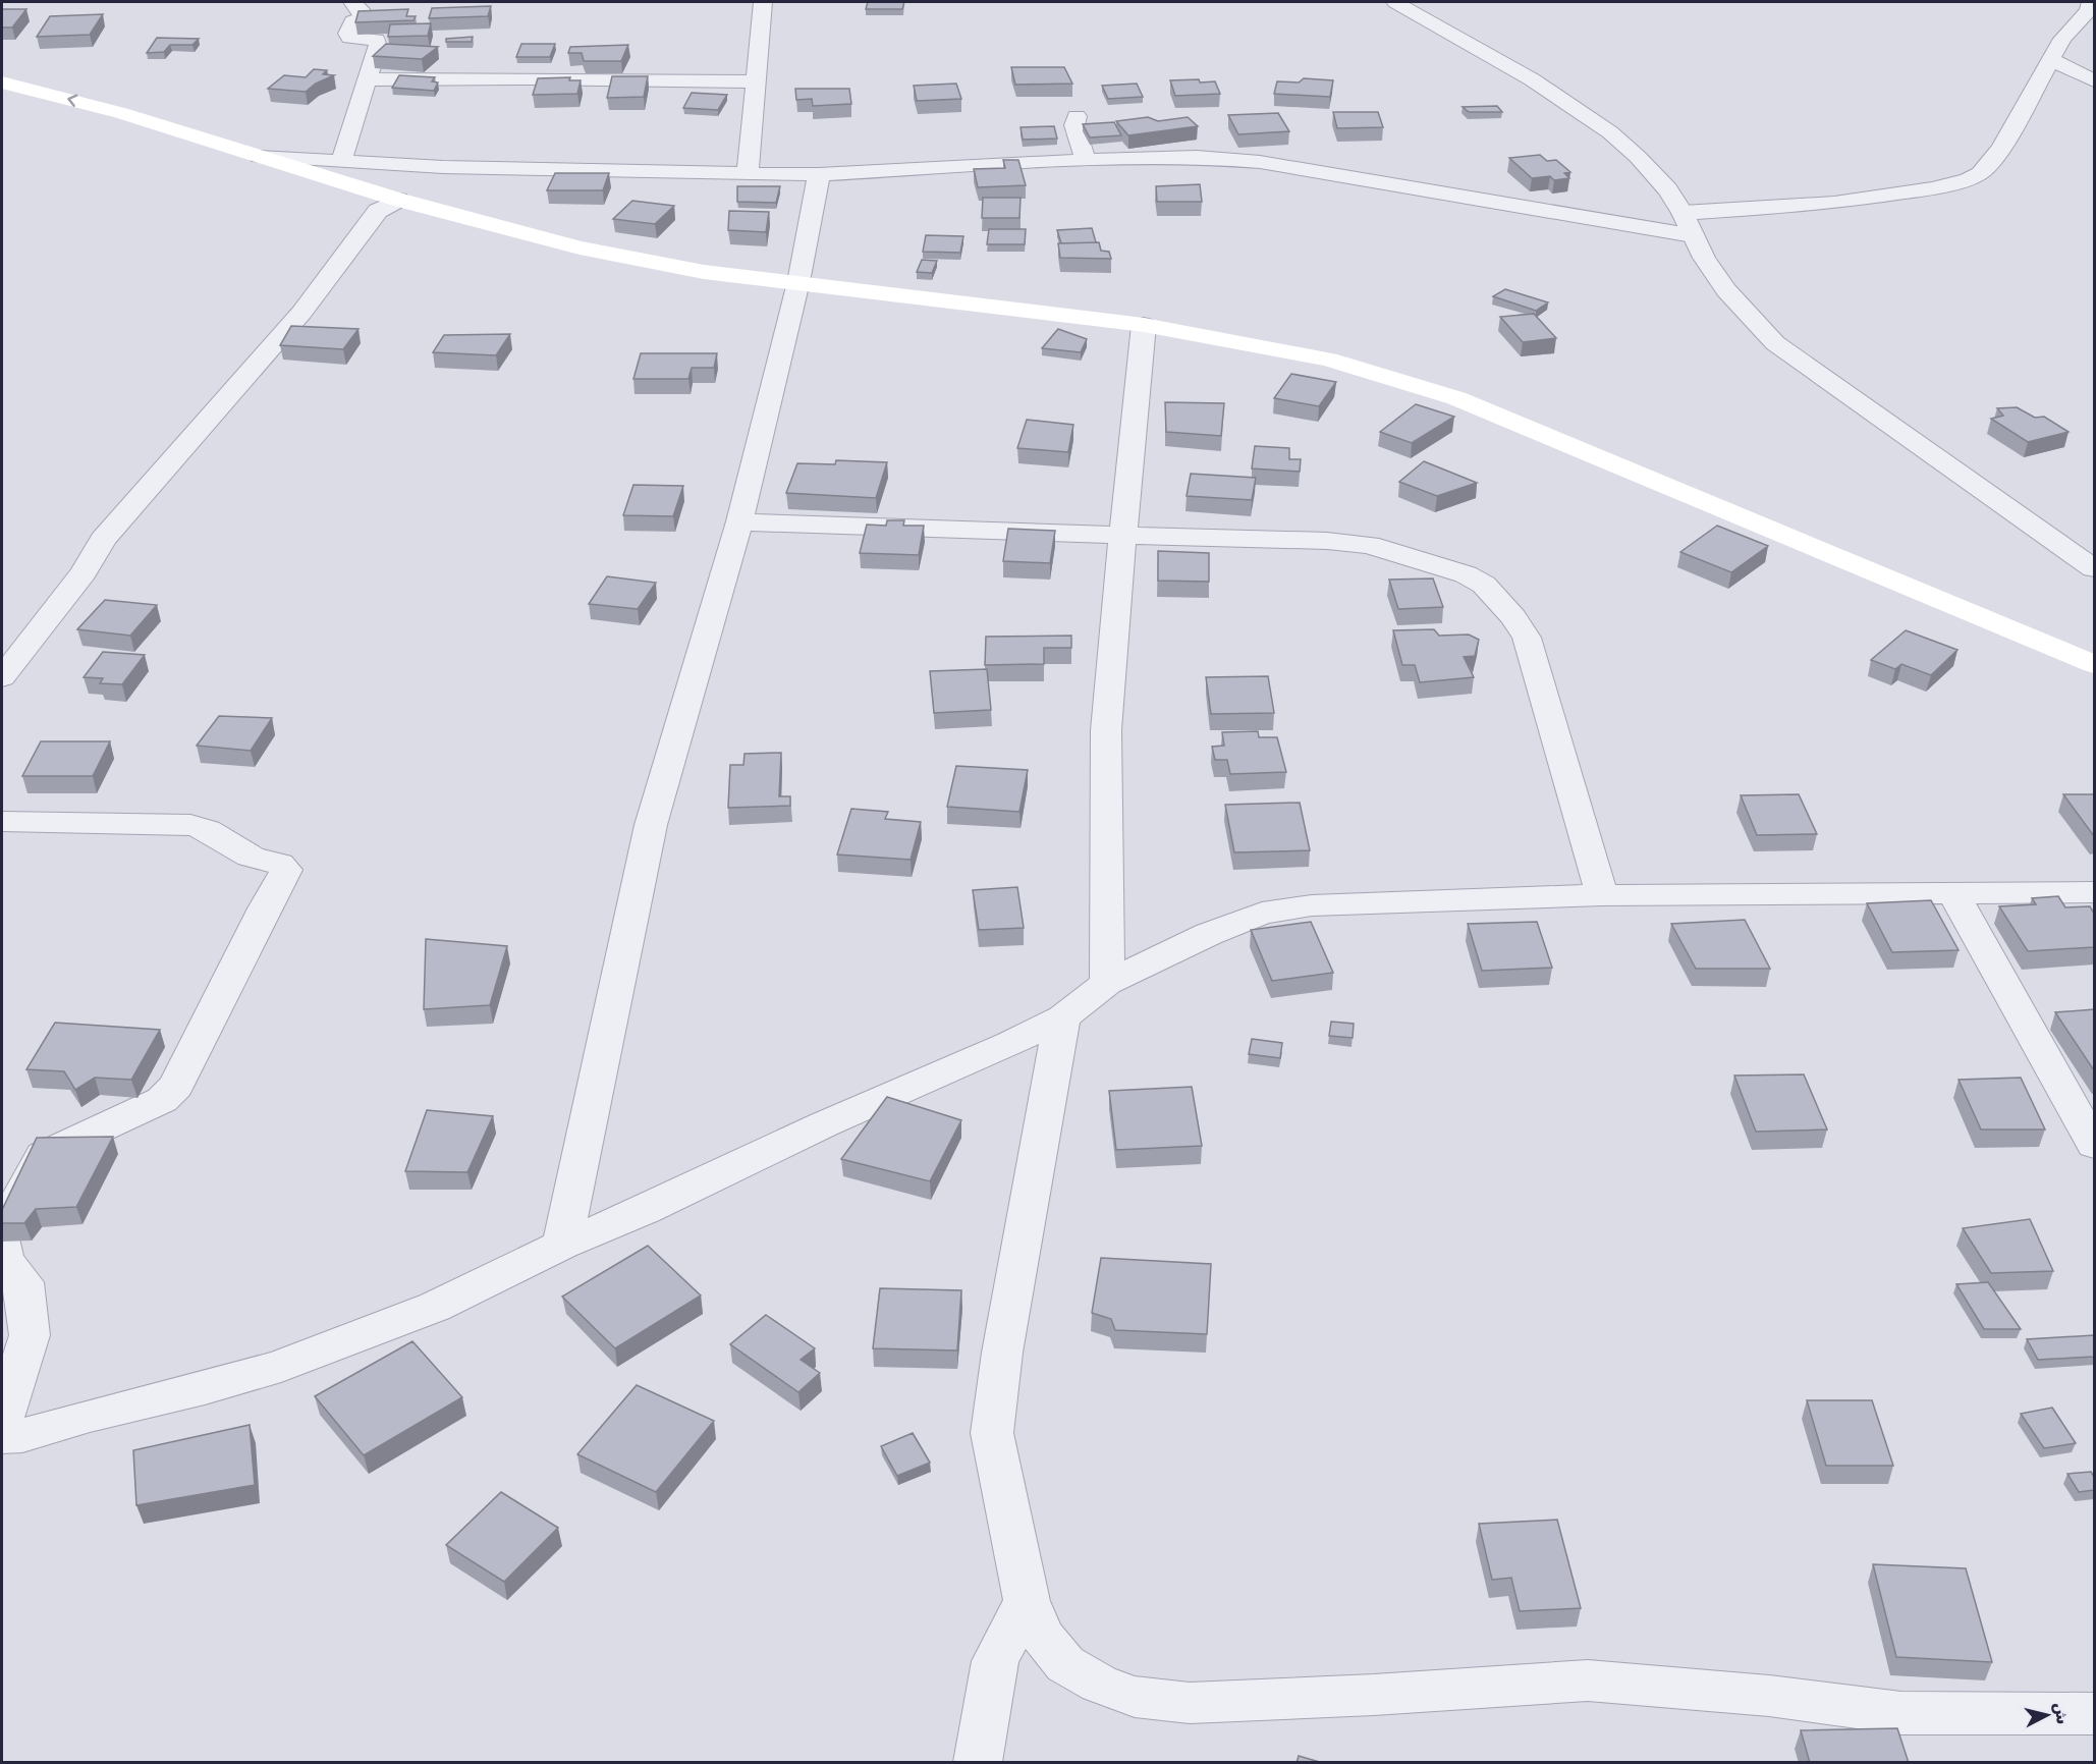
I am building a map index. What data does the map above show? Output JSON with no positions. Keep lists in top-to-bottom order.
{
  "north": "right"
}
